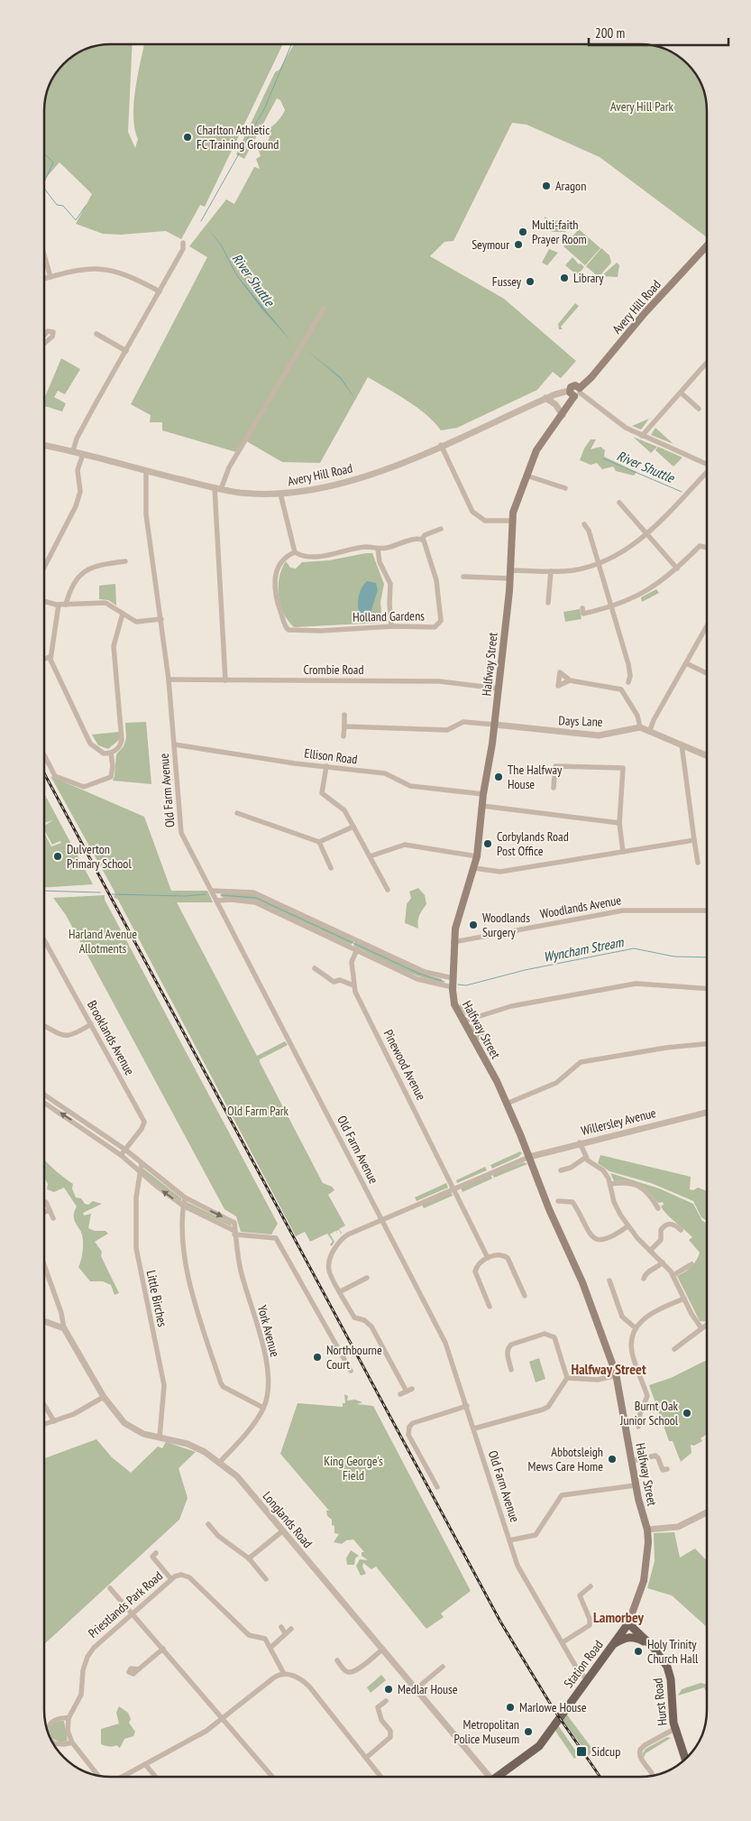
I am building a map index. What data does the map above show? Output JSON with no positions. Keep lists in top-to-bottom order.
{
  "streets": {
    "main road": [
      "Avery Hill Road",
      "Halfway Street",
      "Station Road",
      "Hurst Road"
    ],
    "street": [
      "Holland Gardens",
      "Crombie Road",
      "Days Lane",
      "Ellison Road",
      "Old Farm Avenue",
      "Woodlands Avenue",
      "Brooklands Avenue",
      "Pinewood Avenue",
      "Willersley Avenue",
      "Little Birches",
      "York Avenue",
      "Longlands Road",
      "Priestlands Park Road"
    ]
  },
  "crossings": [
    ["Avery Hill Road", "Halfway Street"],
    ["Avery Hill Road", "Old Farm Avenue"],
    ["Halfway Street", "Crombie Road"],
    ["Halfway Street", "Days Lane"],
    ["Halfway Street", "Ellison Road"],
    ["Halfway Street", "Woodlands Avenue"],
    ["Halfway Street", "Willersley Avenue"],
    ["Halfway Street", "Station Road"],
    ["Crombie Road", "Old Farm Avenue"],
    ["Ellison Road", "Old Farm Avenue"],
    ["Old Farm Avenue", "Station Road"],
    ["Little Birches", "Longlands Road"],
    ["York Avenue", "Longlands Road"],
    ["Station Road", "Hurst Road"]
  ],
  "districts": ["Halfway Street", "Lamorbey"],
  "water": ["River Shuttle", "Wyncham Stream"],
  "parks": [
    "Avery Hill Park",
    "Harland Avenue Allotments",
    "Old Farm Park",
    "King George's Field"
  ],
  "places": {
    "other": [
      "Charlton Athletic FC Training Ground",
      "Aragon",
      "Multi-faith Prayer Room",
      "Seymour",
      "Library",
      "Fussey",
      "The Halfway House",
      "Corbylands Road Post Office",
      "Dulverton Primary School",
      "Woodlands Surgery",
      "Northbourne Court",
      "Burnt Oak Junior School",
      "Abbotsleigh Mews Care Home",
      "Holy Trinity Church Hall",
      "Medlar House",
      "Marlowe House",
      "Metropolitan Police Museum"
    ],
    "transit": ["Sidcup"]
  },
  "scale_bar": "200 m"
}
